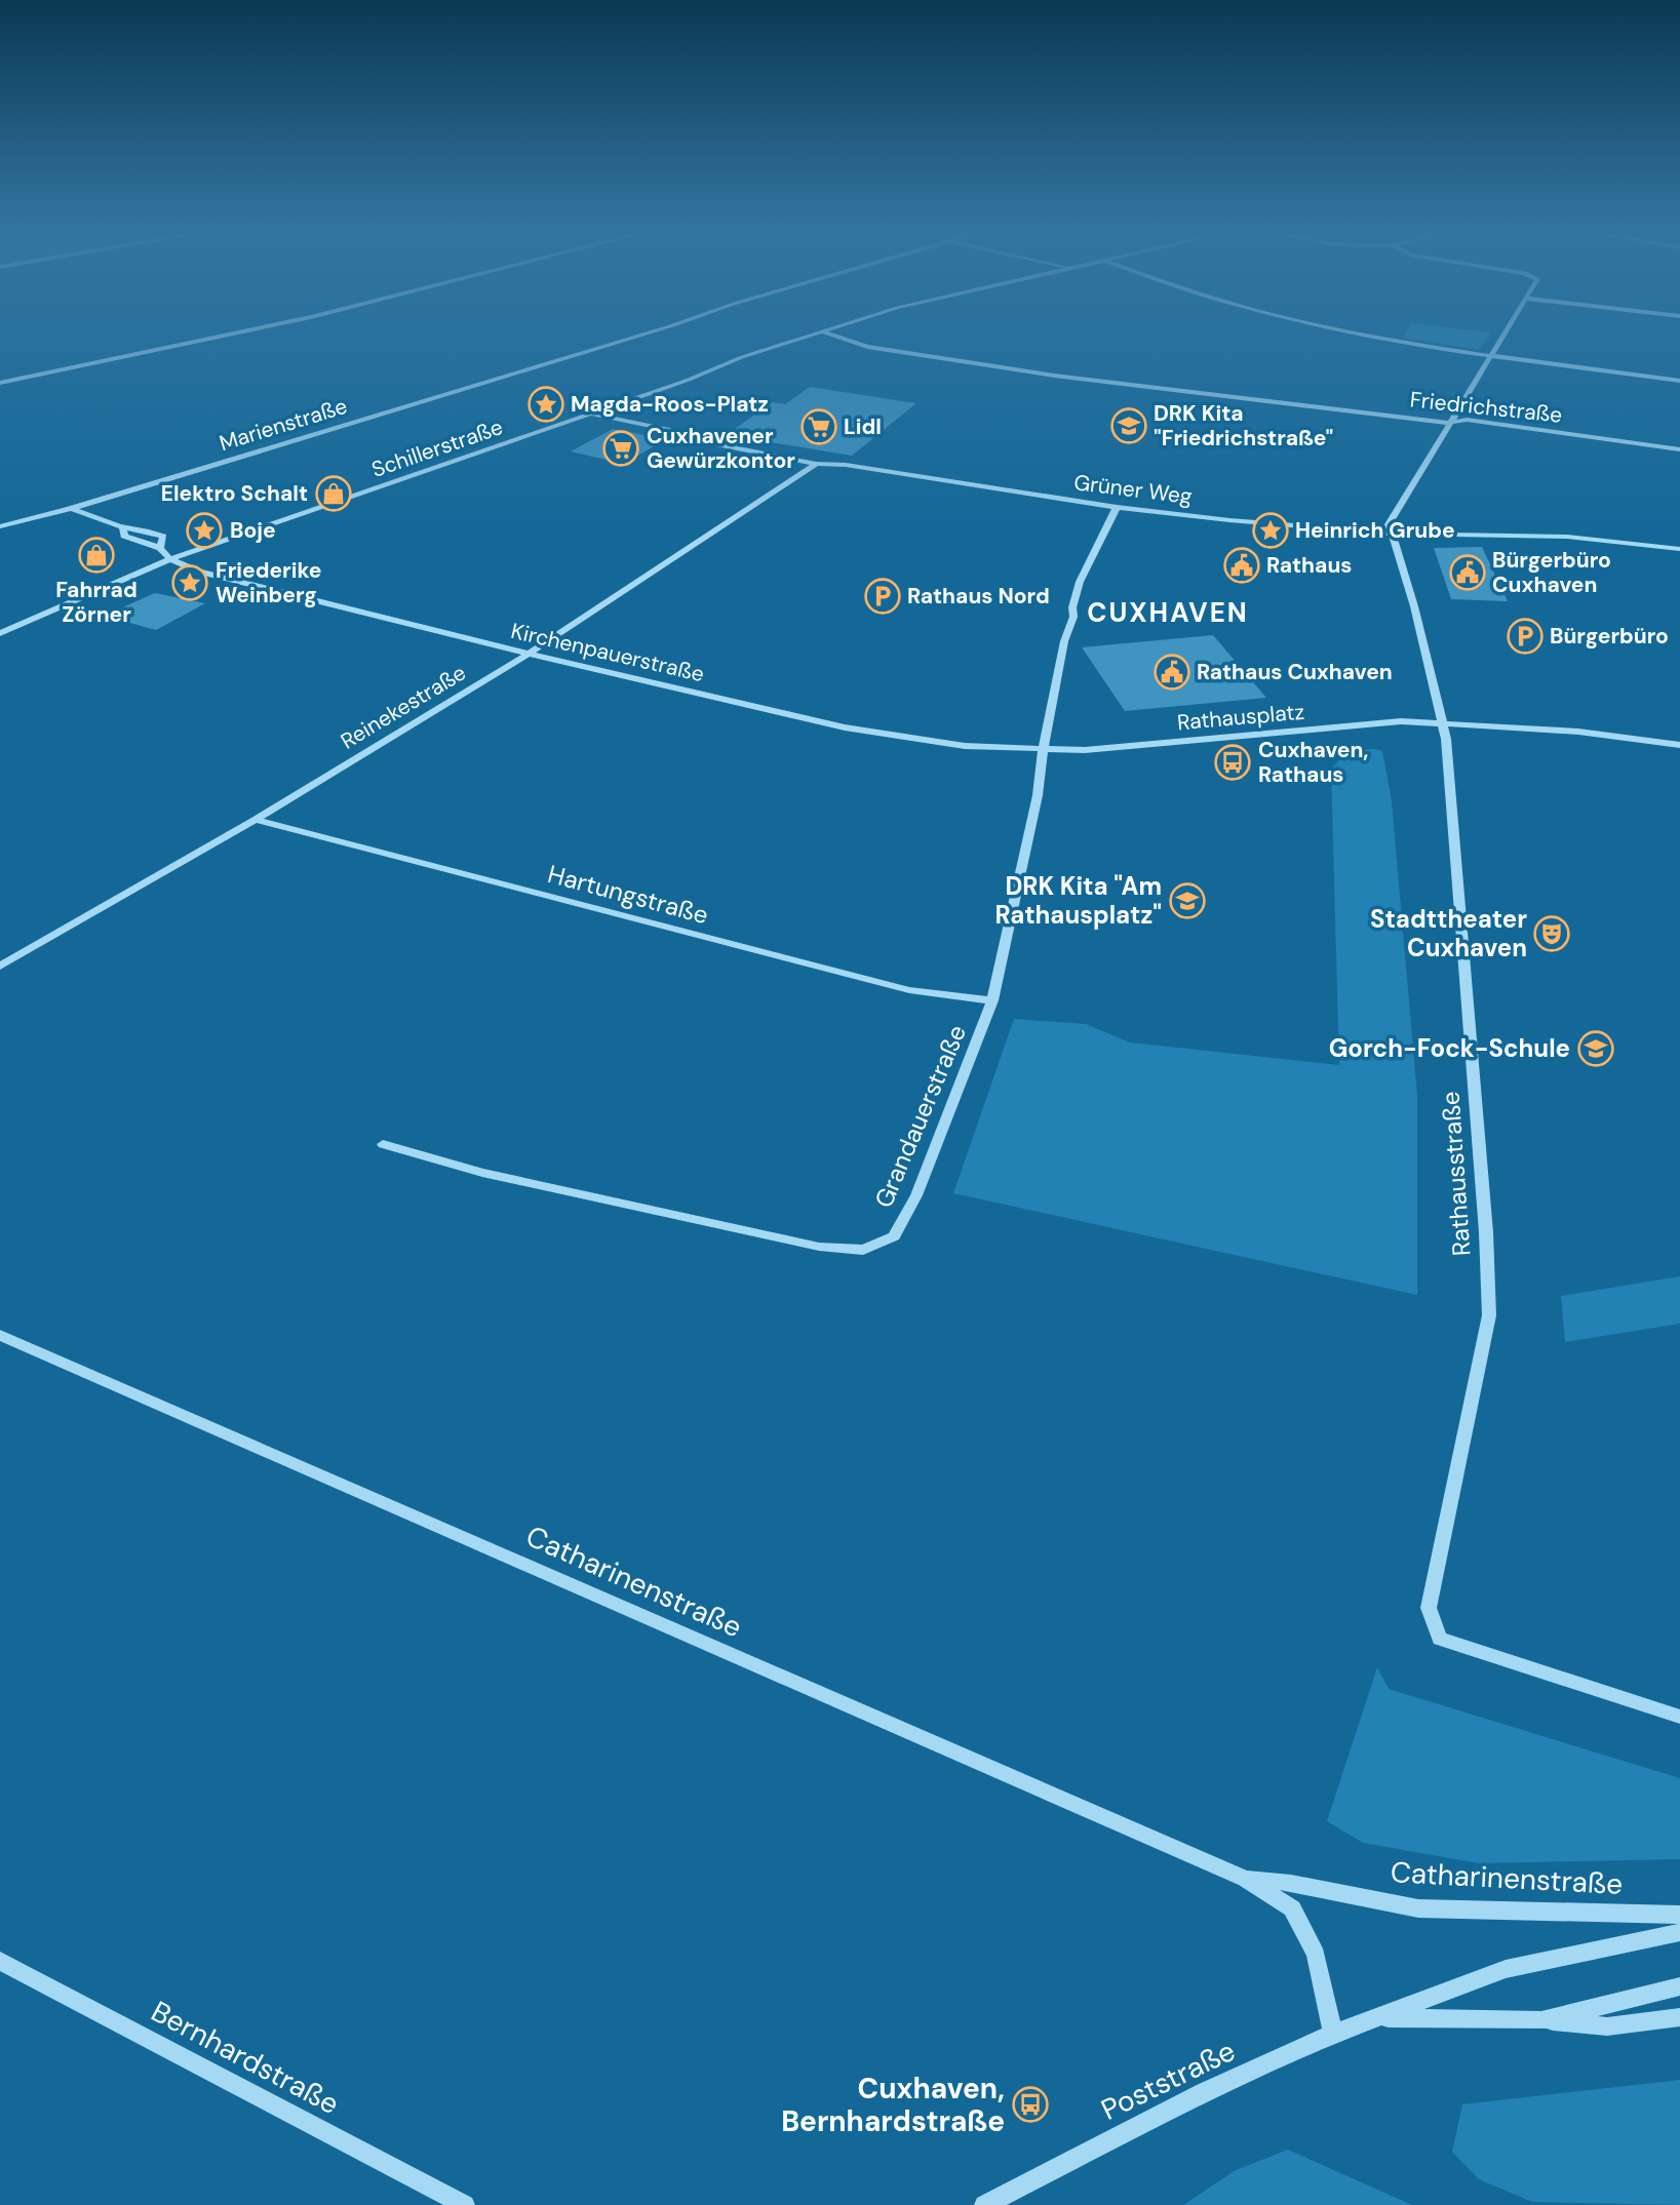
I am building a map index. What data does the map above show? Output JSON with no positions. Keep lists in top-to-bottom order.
{
  "streets": {
    "street": [
      "Friedrichstraße",
      "Marienstraße",
      "Schillerstraße",
      "Grüner Weg",
      "Kirchenpauerstraße",
      "Reinekestraße",
      "Rathausplatz",
      "Hartungstraße",
      "Grandauerstraße",
      "Rathausstraße",
      "Catharinenstraße",
      "Bernhardstraße",
      "Poststraße"
    ]
  },
  "crossings": [
    ["Friedrichstraße", "Schillerstraße"],
    ["Schillerstraße", "Grüner Weg"],
    ["Schillerstraße", "Kirchenpauerstraße"],
    ["Grüner Weg", "Reinekestraße"],
    ["Grüner Weg", "Grandauerstraße"],
    ["Grüner Weg", "Rathausstraße"],
    ["Kirchenpauerstraße", "Reinekestraße"],
    ["Kirchenpauerstraße", "Rathausplatz"],
    ["Kirchenpauerstraße", "Grandauerstraße"],
    ["Reinekestraße", "Hartungstraße"],
    ["Rathausplatz", "Grandauerstraße"],
    ["Rathausplatz", "Rathausstraße"],
    ["Hartungstraße", "Grandauerstraße"],
    ["Catharinenstraße", "Poststraße"]
  ],
  "districts": ["CUXHAVEN"],
  "places": {
    "place": [
      "Magda-Roos-Platz",
      "Boje",
      "Heinrich Grube",
      "Friederike Weinberg"
    ],
    "school or university": ["DRK Kita \"Friedrichstraße\"", "DRK Kita \"Am Rathausplatz\"", "Gorch-Fock-Schule"],
    "supermarket": ["Lidl", "Cuxhavener Gewürzkontor"],
    "shop": ["Elektro Schalt", "Fahrrad Zörner"],
    "public building": ["Rathaus", "Bürgerbüro Cuxhaven", "Rathaus Cuxhaven"],
    "parking": ["Rathaus Nord", "Bürgerbüro"],
    "bus stop": ["Cuxhaven, Rathaus", "Cuxhaven, Bernhardstraße"],
    "theatre": ["Stadttheater Cuxhaven"]
  }
}
